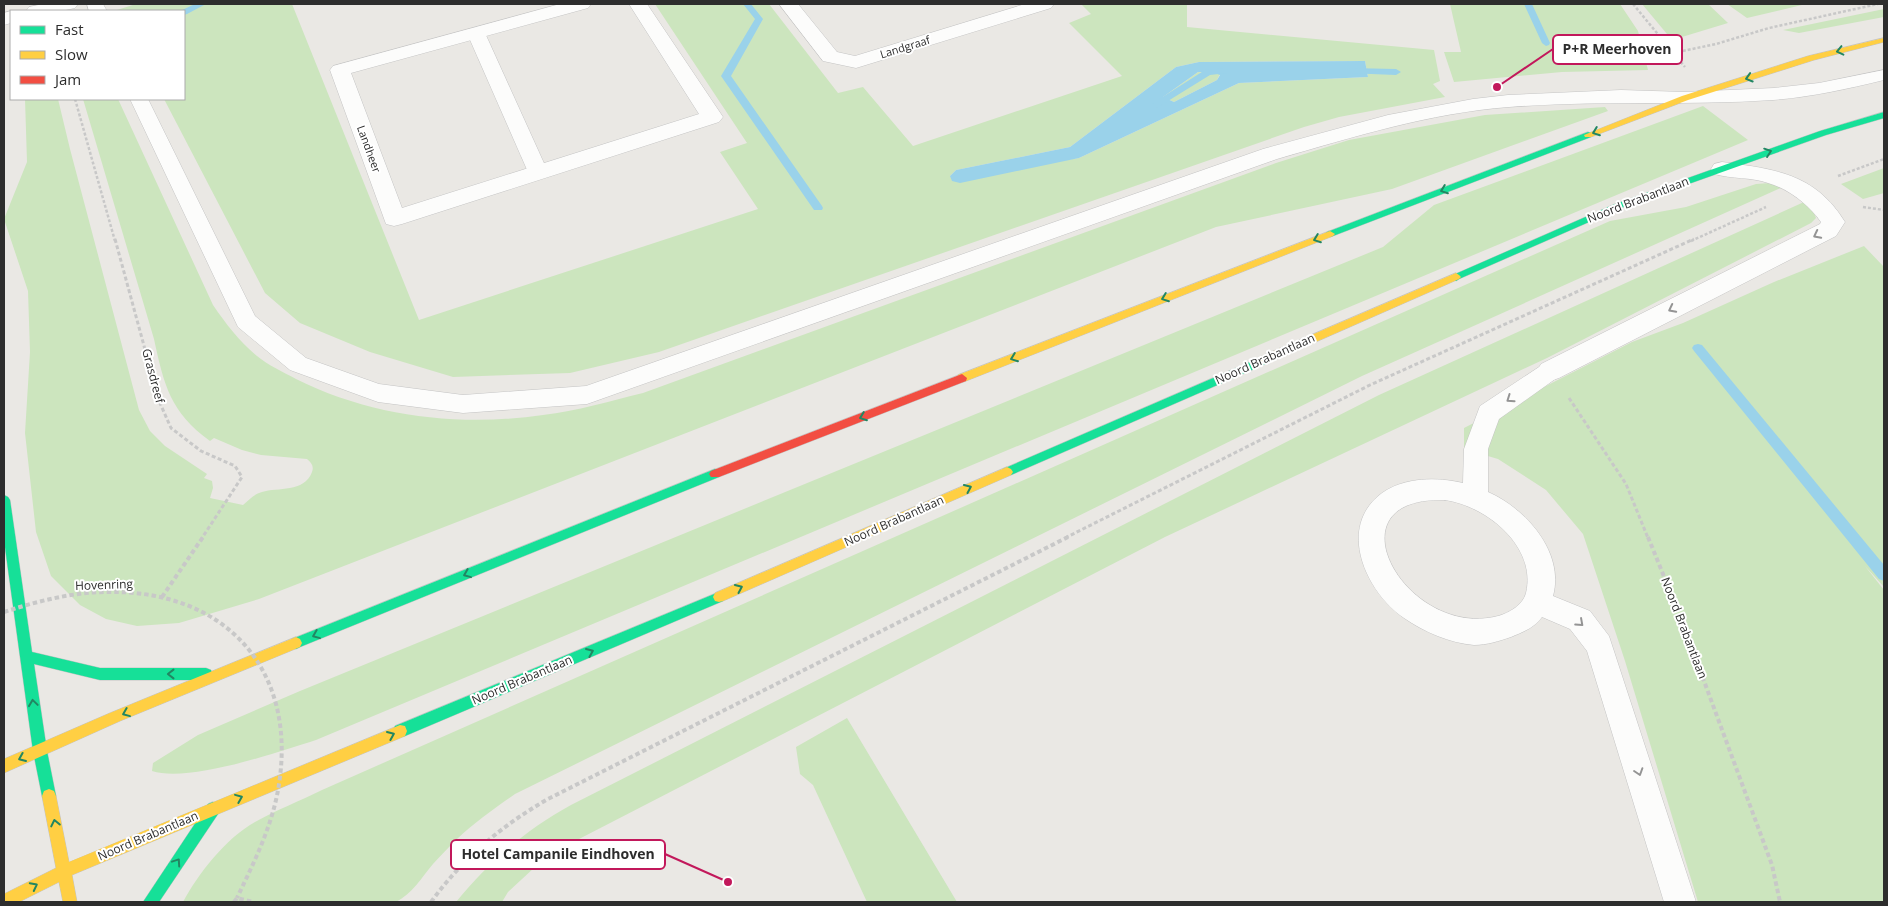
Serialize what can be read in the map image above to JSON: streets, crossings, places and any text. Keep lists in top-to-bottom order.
{
  "streets": {
    "main road": ["Noord Brabantlaan"],
    "street": ["Landgraaf", "Landheer"],
    "path": ["Grasdreef", "Hovenring"]
  },
  "crossings": [
    ["Grasdreef", "Hovenring"]
  ],
  "places": ["P+R Meerhoven", "Hotel Campanile Eindhoven"],
  "legend": ["Fast", "Slow", "Jam"]
}
